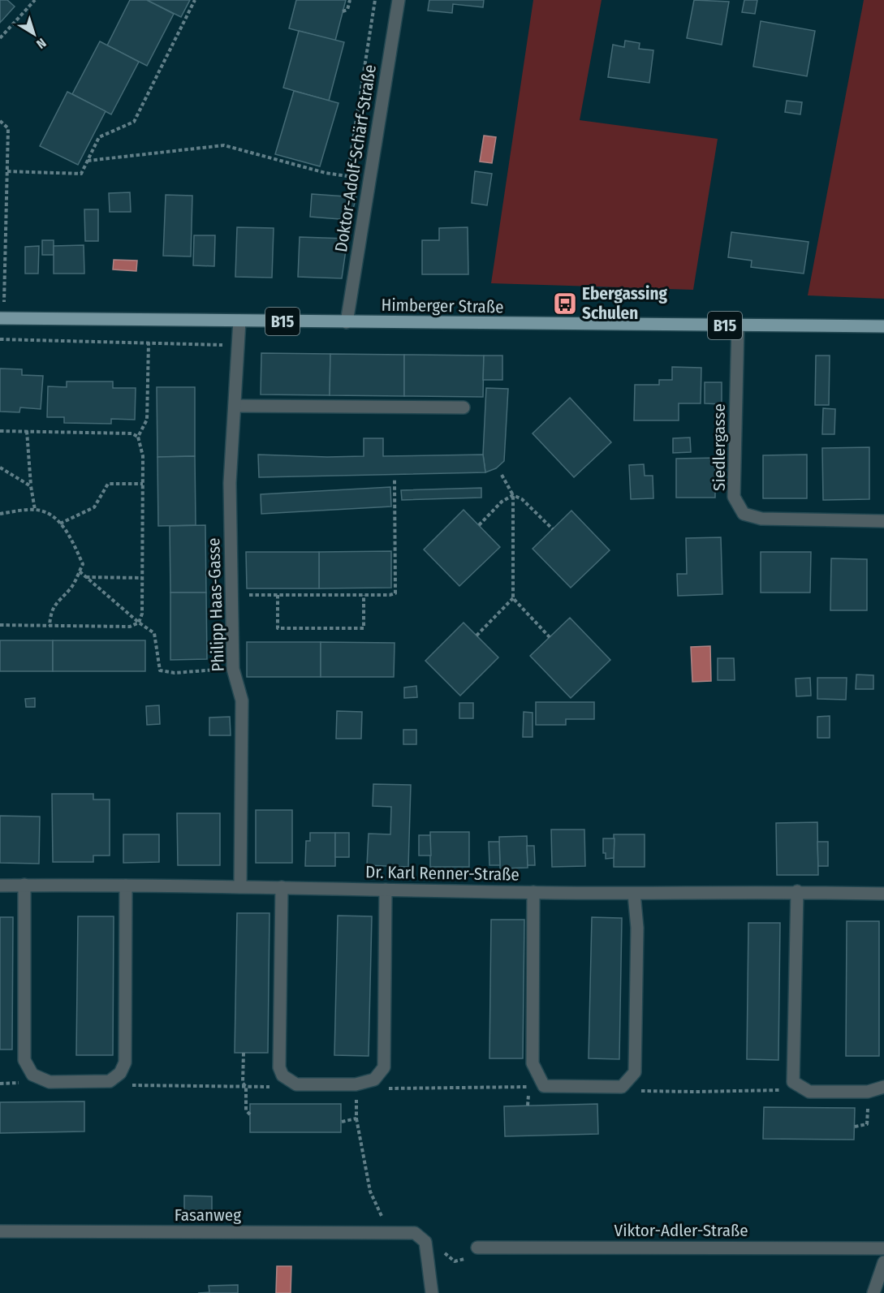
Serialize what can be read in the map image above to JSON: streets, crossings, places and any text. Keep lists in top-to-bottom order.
{
  "streets": {
    "main road": ["Himberger Straße", "B15"],
    "street": [
      "Doktor-Adolf-Schärf-Straße",
      "Siedlergasse",
      "Philipp Haas-Gasse",
      "Dr. Karl Renner-Straße",
      "Fasanweg",
      "Viktor-Adler-Straße"
    ]
  },
  "crossings": [
    ["Doktor-Adolf-Schärf-Straße", "Himberger Straße"],
    ["Himberger Straße", "Siedlergasse"],
    ["Himberger Straße", "Philipp Haas-Gasse"],
    ["Philipp Haas-Gasse", "Dr. Karl Renner-Straße"]
  ],
  "places": {
    "bus stop": ["Ebergassing Schulen"]
  },
  "north": "bottom right"
}
